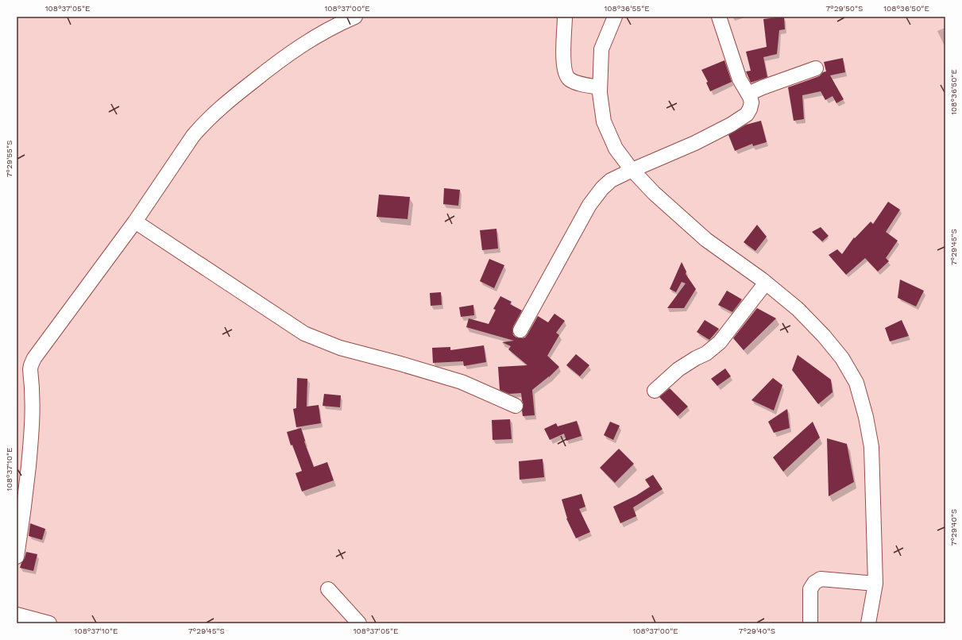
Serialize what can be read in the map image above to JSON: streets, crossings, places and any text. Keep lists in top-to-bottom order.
{
  "coordinates": [
    "108°37'05\"E",
    "108°37'00\"E",
    "108°36'55\"E",
    "7°29'50\"S",
    "108°36'50\"E",
    "7°29'55\"S",
    "7°29'45\"S",
    "108°37'10\"E",
    "7°29'40\"S"
  ]
}
